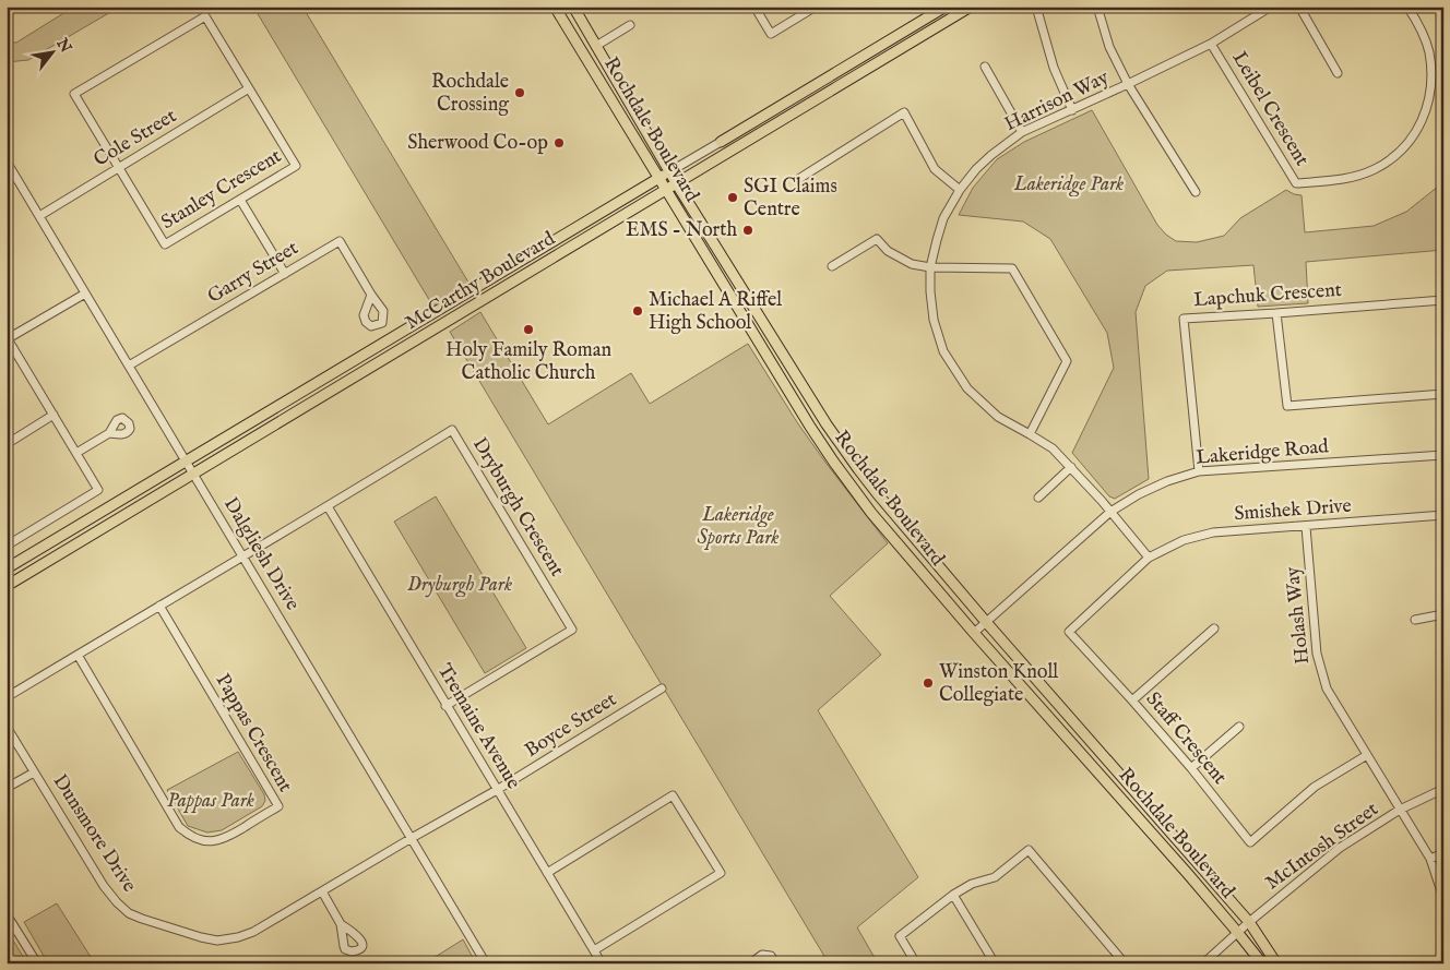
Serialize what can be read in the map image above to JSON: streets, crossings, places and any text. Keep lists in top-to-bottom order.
{
  "streets": {
    "main road": ["Rochdale Boulevard", "McCarthy Boulevard"],
    "street": [
      "Harrison Way",
      "Leibel Crescent",
      "Cole Street",
      "Stanley Crescent",
      "Garry Street",
      "Lapchuk Crescent",
      "Lakeridge Road",
      "Dryburgh Crescent",
      "Smishek Drive",
      "Dalgliesh Drive",
      "Holash Way",
      "Boyce Street",
      "Tremaine Avenue",
      "Pappas Crescent",
      "Staff Crescent",
      "Dunsmore Drive",
      "McIntosh Street"
    ]
  },
  "crossings": [
    ["Harrison Way", "Leibel Crescent"],
    ["Harrison Way", "Lakeridge Road"],
    ["Harrison Way", "Smishek Drive"],
    ["Harrison Way", "Staff Crescent"],
    ["Rochdale Boulevard", "McCarthy Boulevard"],
    ["Rochdale Boulevard", "Lakeridge Road"],
    ["Rochdale Boulevard", "McIntosh Street"],
    ["Cole Street", "Stanley Crescent"],
    ["Cole Street", "Dalgliesh Drive"],
    ["Garry Street", "Dalgliesh Drive"],
    ["McCarthy Boulevard", "Dalgliesh Drive"],
    ["Lapchuk Crescent", "Lakeridge Road"],
    ["Dryburgh Crescent", "Dalgliesh Drive"],
    ["Dryburgh Crescent", "Tremaine Avenue"],
    ["Smishek Drive", "Holash Way"],
    ["Smishek Drive", "Staff Crescent"],
    ["Dalgliesh Drive", "Boyce Street"],
    ["Dalgliesh Drive", "Dunsmore Drive"],
    ["Holash Way", "Staff Crescent"],
    ["Holash Way", "McIntosh Street"],
    ["Boyce Street", "Tremaine Avenue"],
    ["Boyce Street", "Dunsmore Drive"]
  ],
  "parks": [
    "Lakeridge Park",
    "Lakeridge Sports Park",
    "Dryburgh Park",
    "Pappas Park"
  ],
  "places": [
    "Rochdale Crossing",
    "Sherwood Co-op",
    "SGI Claims Centre",
    "EMS - North",
    "Michael A Riffel High School",
    "Holy Family Roman Catholic Church",
    "Winston Knoll Collegiate"
  ],
  "north": "top right"
}
